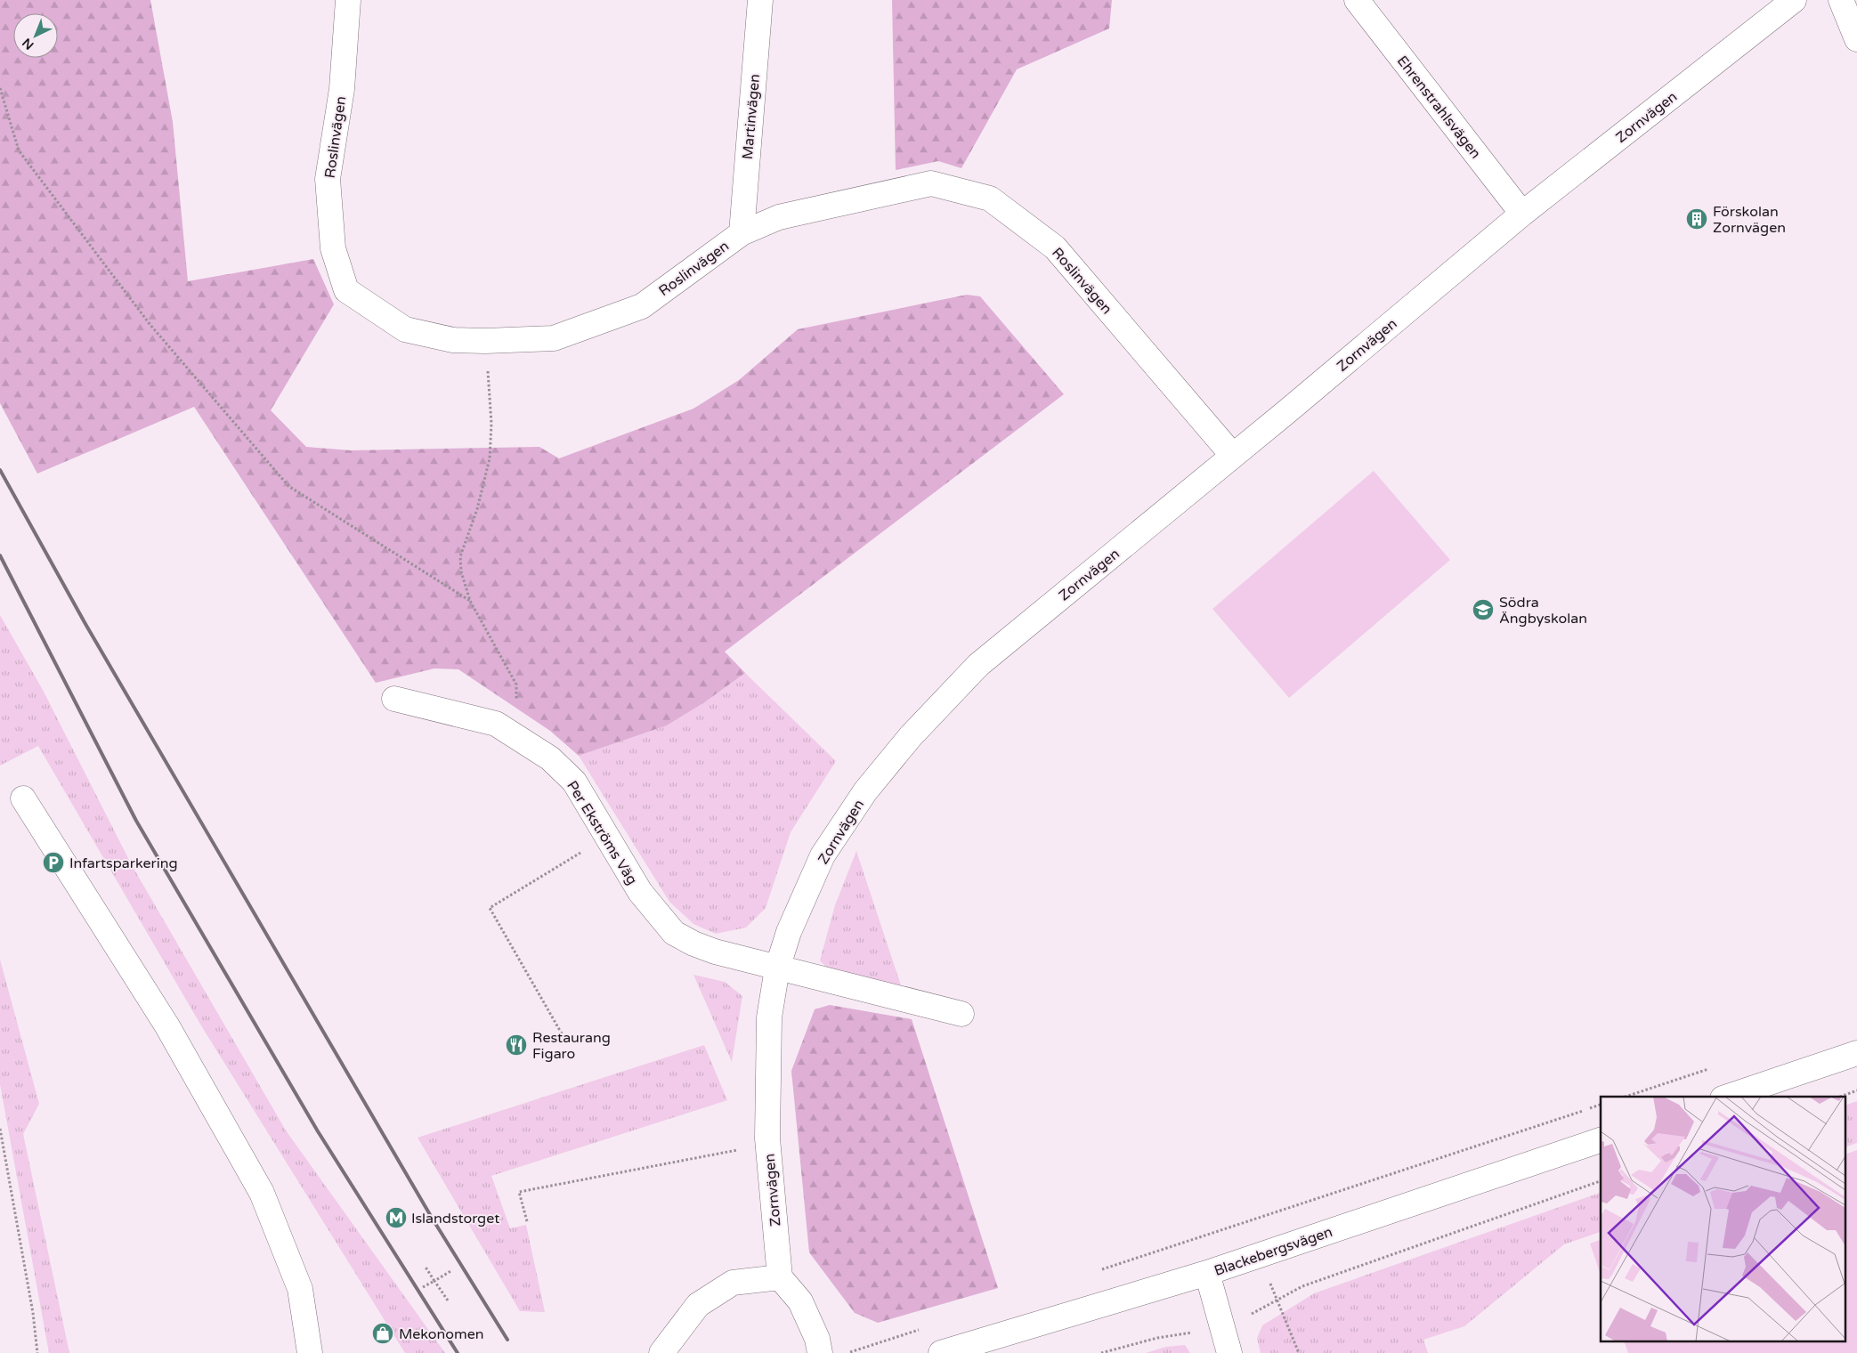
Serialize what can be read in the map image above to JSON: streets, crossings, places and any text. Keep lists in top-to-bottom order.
{
  "streets": {
    "street": [
      "Ehrenstrahlsvägen",
      "Martinvägen",
      "Zornvägen",
      "Roslinvägen",
      "Per Ekströms Väg",
      "Blackebergsvägen"
    ]
  },
  "crossings": [
    ["Ehrenstrahlsvägen", "Zornvägen"],
    ["Martinvägen", "Roslinvägen"],
    ["Zornvägen", "Roslinvägen"],
    ["Zornvägen", "Per Ekströms Väg"]
  ],
  "places": {
    "building": ["Förskolan Zornvägen"],
    "school or university": ["Södra Ängbyskolan"],
    "parking": ["Infartsparkering"],
    "restaurant": ["Restaurang Figaro"],
    "metro station": ["Islandstorget"],
    "shop": ["Mekonomen"]
  },
  "north": "bottom left"
}
